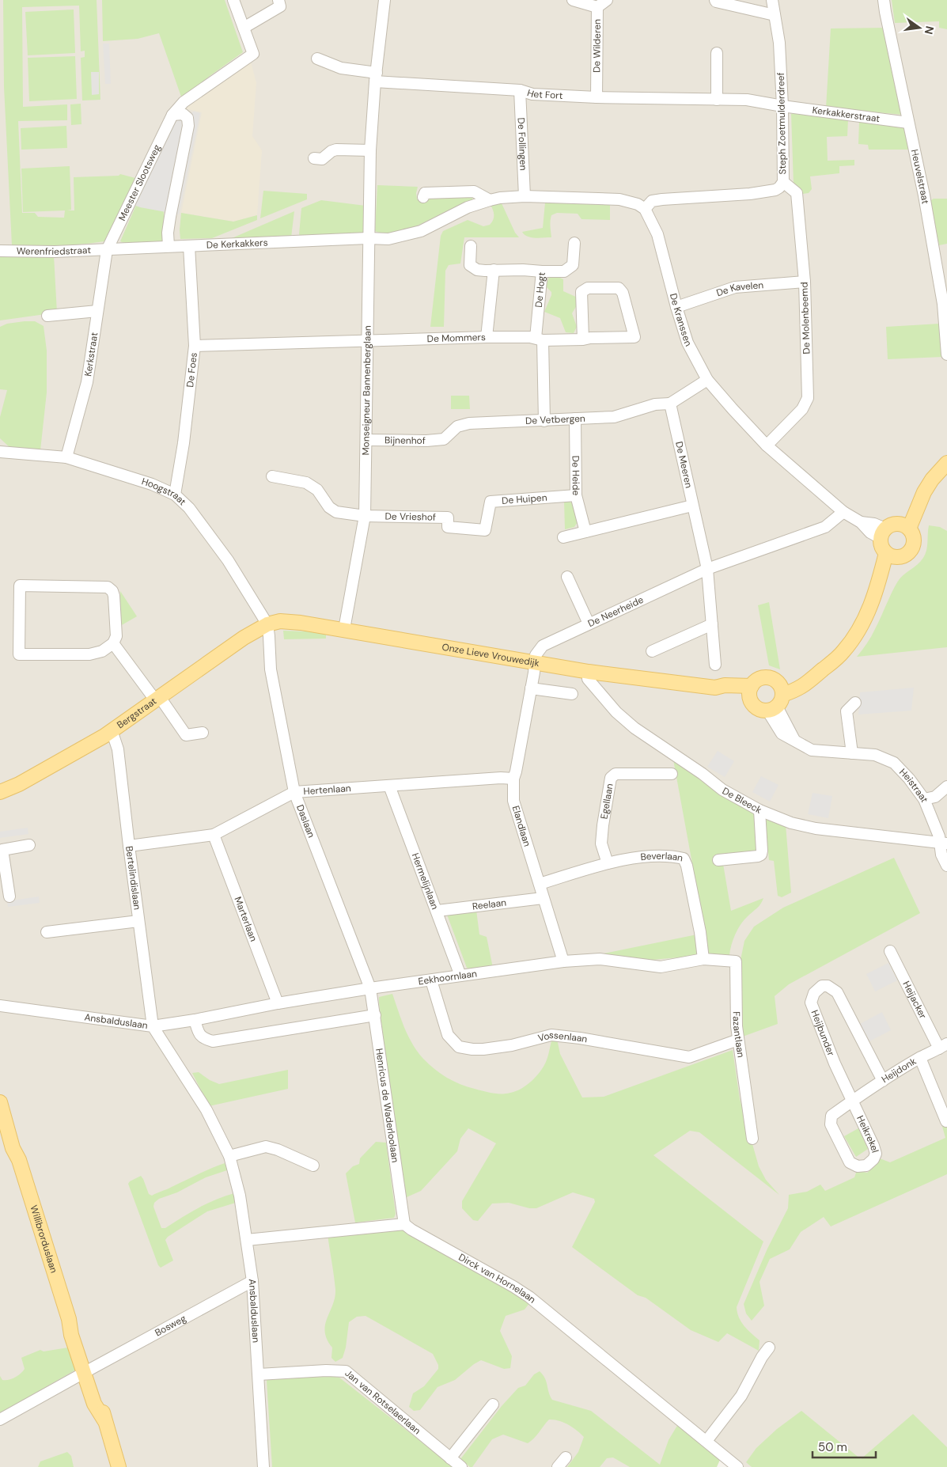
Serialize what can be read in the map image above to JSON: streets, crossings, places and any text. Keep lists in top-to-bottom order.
{
  "streets": {
    "main road": ["Onze Lieve Vrouwedijk", "Bergstraat", "Willibrorduslaan"],
    "street": [
      "De Wilderen",
      "Het Fort",
      "Kerkakkerstraat",
      "Steph Zoetmulderdreef",
      "De Follingen",
      "Heuvelstraat",
      "Meester Slootsweg",
      "De Kerkakkers",
      "Werenfriedstraat",
      "De Kavelen",
      "De Hogt",
      "De Molenbeemd",
      "De Kranssen",
      "De Mommers",
      "Kerkstraat",
      "De Foes",
      "Monseigneur Bannenberglaan",
      "De Vetbergen",
      "Bijnenhof",
      "De Meeren",
      "De Heide",
      "Hoogstraat",
      "De Huipen",
      "De Vrieshof",
      "De Neerheide",
      "Heistraat",
      "Hertenlaan",
      "De Bleeck",
      "Egellaan",
      "Daslaan",
      "Elandlaan",
      "Beverlaan",
      "Bertelindislaan",
      "Hermelijnlaan",
      "Reelaan",
      "Marterlaan",
      "Eekhoornlaan",
      "Heijacker",
      "Ansbalduslaan",
      "Heijbunder",
      "Fazantlaan",
      "Vossenlaan",
      "Heijdonk",
      "Henricus de Waderloolaan",
      "Heikrekel",
      "Dirck van Hornelaan",
      "Bosweg",
      "Jan van Rotselaerlaan"
    ]
  },
  "crossings": [
    ["De Wilderen", "Het Fort"],
    ["Het Fort", "Kerkakkerstraat"],
    ["Het Fort", "Steph Zoetmulderdreef"],
    ["Het Fort", "De Follingen"],
    ["Het Fort", "Monseigneur Bannenberglaan"],
    ["Kerkakkerstraat", "Steph Zoetmulderdreef"],
    ["Kerkakkerstraat", "Heuvelstraat"],
    ["Steph Zoetmulderdreef", "De Molenbeemd"],
    ["Steph Zoetmulderdreef", "De Kranssen"],
    ["Meester Slootsweg", "De Kerkakkers"],
    ["Meester Slootsweg", "Werenfriedstraat"],
    ["Meester Slootsweg", "Kerkstraat"],
    ["De Kerkakkers", "Werenfriedstraat"],
    ["De Kerkakkers", "Kerkstraat"],
    ["De Kerkakkers", "De Foes"],
    ["De Kerkakkers", "Monseigneur Bannenberglaan"],
    ["Werenfriedstraat", "Kerkstraat"],
    ["De Kavelen", "De Molenbeemd"],
    ["De Kavelen", "De Kranssen"],
    ["De Hogt", "De Mommers"],
    ["De Hogt", "De Vetbergen"],
    ["De Molenbeemd", "De Kranssen"],
    ["De Kranssen", "De Neerheide"],
    ["De Mommers", "De Foes"],
    ["De Mommers", "Monseigneur Bannenberglaan"],
    ["Kerkstraat", "Hoogstraat"],
    ["De Foes", "Hoogstraat"],
    ["Monseigneur Bannenberglaan", "Bijnenhof"],
    ["Monseigneur Bannenberglaan", "De Vrieshof"],
    ["Monseigneur Bannenberglaan", "Onze Lieve Vrouwedijk"],
    ["De Vetbergen", "Bijnenhof"],
    ["De Vetbergen", "De Meeren"],
    ["De Vetbergen", "De Heide"],
    ["De Meeren", "De Neerheide"],
    ["De Heide", "De Huipen"],
    ["Hoogstraat", "Onze Lieve Vrouwedijk"],
    ["Hoogstraat", "Bergstraat"],
    ["Hoogstraat", "Daslaan"],
    ["De Huipen", "De Vrieshof"],
    ["De Neerheide", "Onze Lieve Vrouwedijk"],
    ["De Neerheide", "Elandlaan"],
    ["Onze Lieve Vrouwedijk", "Bergstraat"],
    ["Onze Lieve Vrouwedijk", "Heistraat"],
    ["Onze Lieve Vrouwedijk", "De Bleeck"],
    ["Onze Lieve Vrouwedijk", "Daslaan"],
    ["Onze Lieve Vrouwedijk", "Elandlaan"],
    ["Bergstraat", "Daslaan"],
    ["Bergstraat", "Bertelindislaan"],
    ["Heistraat", "De Bleeck"],
    ["Hertenlaan", "Daslaan"],
    ["Hertenlaan", "Elandlaan"],
    ["Hertenlaan", "Bertelindislaan"],
    ["Hertenlaan", "Hermelijnlaan"],
    ["Hertenlaan", "Marterlaan"],
    ["Egellaan", "Beverlaan"],
    ["Daslaan", "Eekhoornlaan"],
    ["Daslaan", "Henricus de Waderloolaan"],
    ["Elandlaan", "Beverlaan"],
    ["Elandlaan", "Reelaan"],
    ["Elandlaan", "Eekhoornlaan"],
    ["Beverlaan", "Eekhoornlaan"],
    ["Beverlaan", "Fazantlaan"],
    ["Bertelindislaan", "Eekhoornlaan"],
    ["Bertelindislaan", "Ansbalduslaan"],
    ["Hermelijnlaan", "Reelaan"],
    ["Hermelijnlaan", "Eekhoornlaan"],
    ["Marterlaan", "Eekhoornlaan"],
    ["Eekhoornlaan", "Ansbalduslaan"],
    ["Eekhoornlaan", "Fazantlaan"],
    ["Eekhoornlaan", "Vossenlaan"],
    ["Eekhoornlaan", "Henricus de Waderloolaan"],
    ["Heijacker", "Heijdonk"],
    ["Ansbalduslaan", "Bosweg"],
    ["Ansbalduslaan", "Jan van Rotselaerlaan"],
    ["Heijbunder", "Heijdonk"],
    ["Heijbunder", "Heikrekel"],
    ["Fazantlaan", "Vossenlaan"],
    ["Heijdonk", "Heikrekel"],
    ["Henricus de Waderloolaan", "Dirck van Hornelaan"],
    ["Willibrorduslaan", "Bosweg"]
  ],
  "scale_bar": "50 m",
  "north": "right"
}
